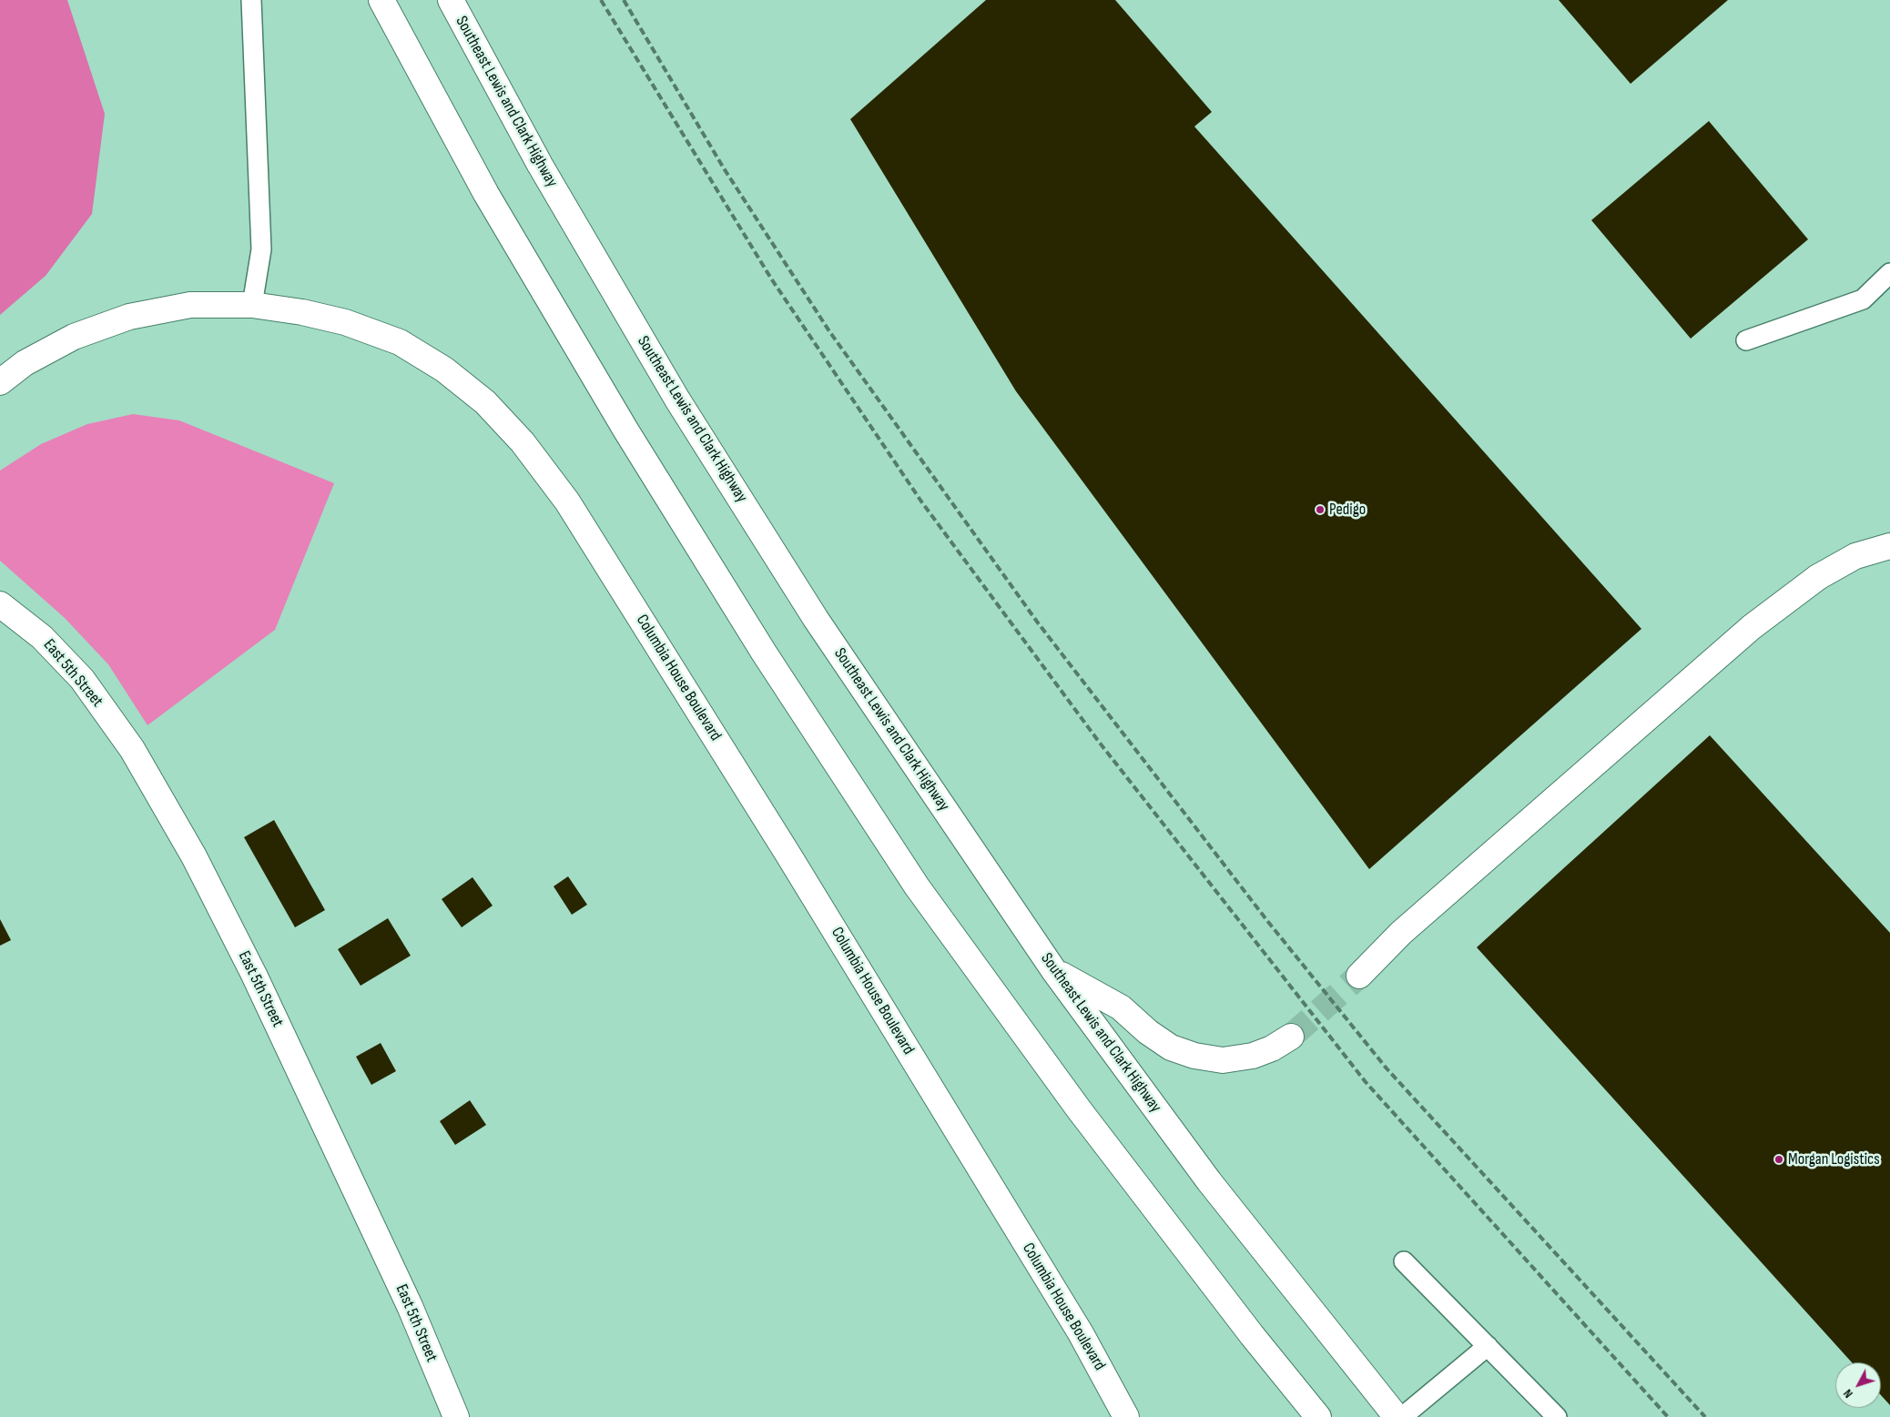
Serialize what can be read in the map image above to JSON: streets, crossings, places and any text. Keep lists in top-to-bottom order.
{
  "streets": {
    "main road": ["Southeast Lewis and Clark Highway", "East 5th Street", "Columbia House Boulevard"]
  },
  "places": ["Pedigo", "Morgan Logistics"],
  "north": "bottom left"
}
